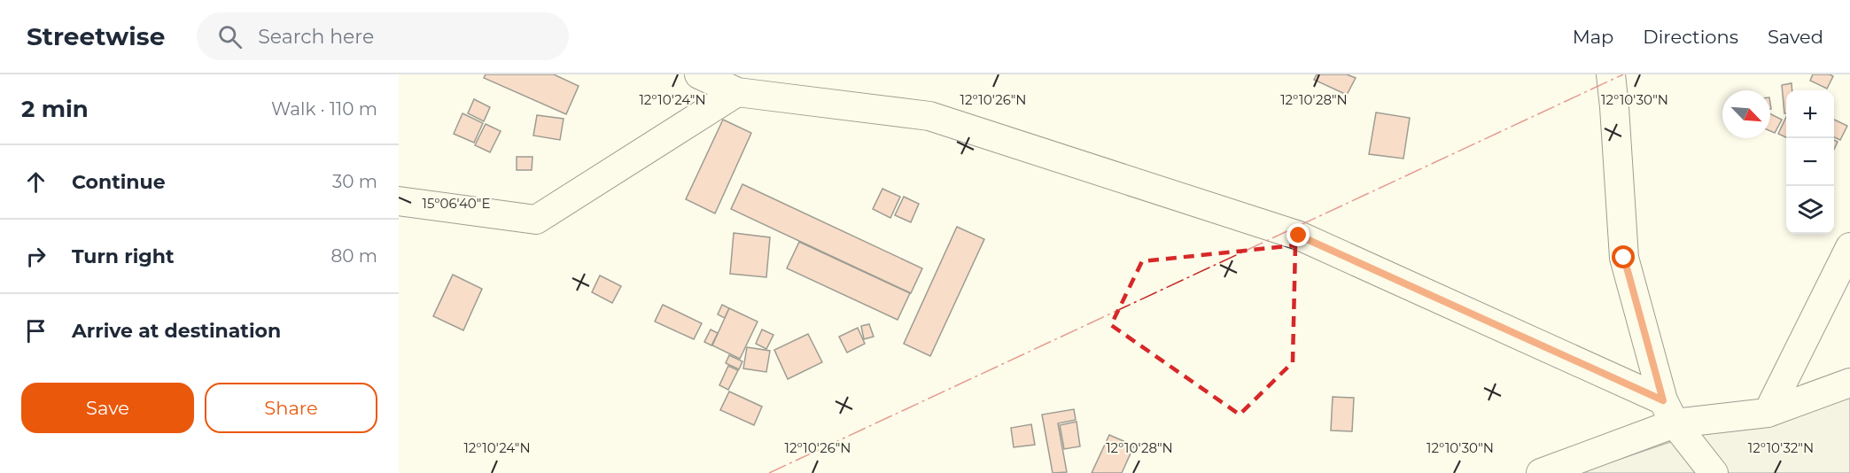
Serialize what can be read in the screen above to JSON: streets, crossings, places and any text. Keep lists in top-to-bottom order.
{
  "north": "bottom right",
  "page": {
    "header": "Streetwise",
    "search": "Search here",
    "nav": ["Map", "Directions", "Saved"],
    "heading": ["2 min", "Walk · 110 m"],
    "map_buttons": ["+", "−"],
    "list": [
      ["Continue", "30 m"],
      ["Turn right", "80 m"],
      "Arrive at destination"
    ],
    "buttons": ["Save", "Share"]
  },
  "coordinates": [
    "12°10'24\"N",
    "12°10'26\"N",
    "12°10'28\"N",
    "12°10'30\"N",
    "15°06'40\"E",
    "12°10'32\"N"
  ]
}
